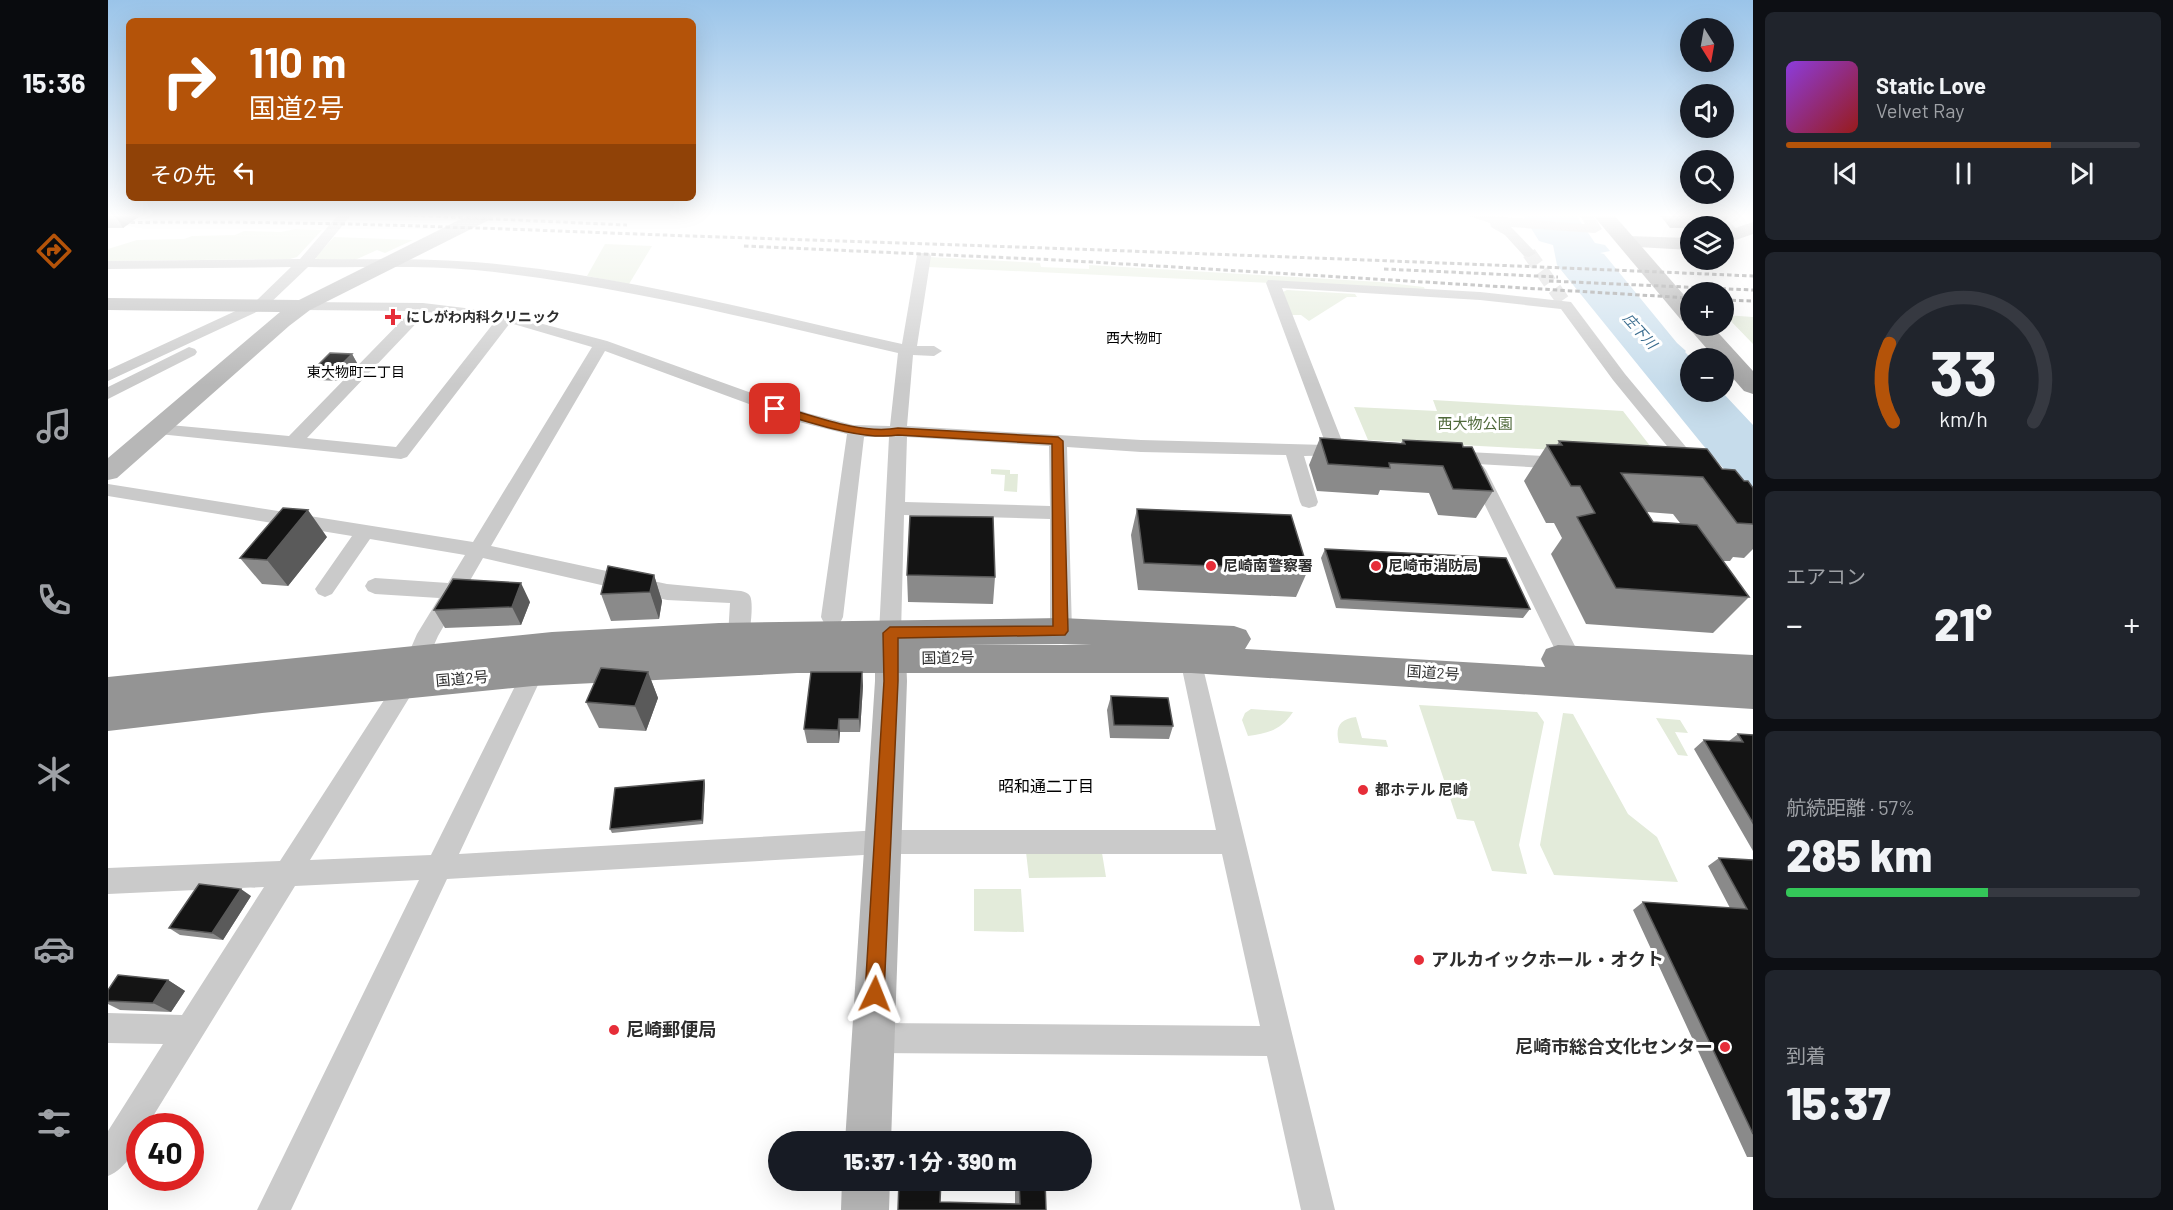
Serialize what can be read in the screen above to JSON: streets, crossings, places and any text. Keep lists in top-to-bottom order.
{
  "streets": {
    "highway": ["国道2号"]
  },
  "districts": ["西大物町", "東大物町二丁目", "昭和通二丁目"],
  "water": ["庄下川"],
  "parks": ["西大物公園"],
  "places": {
    "health": ["にしがわ内科クリニック"],
    "other": [
      "尼崎南警察署",
      "尼崎市消防局",
      "都ホテル 尼崎",
      "アルカイックホール・オクト",
      "尼崎郵便局",
      "尼崎市総合文化センター"
    ]
  },
  "north": "bottom",
  "page": {
    "tabs": "15:36",
    "map_buttons": ["+", "−"],
    "turn": ["110 m", "国道2号"],
    "song": ["Static Love", "Velvet Ray"],
    "then": "その先",
    "tile": [
      "エアコン",
      ["航続距離 · 57%", "285 km"],
      ["到着", "15:37"]
    ],
    "heat": ["−", "21°", "+"],
    "limit": "40",
    "trip": "15:37 · 1 分 · 390 m",
    "gauge": ["33", "km/h"]
  }
}
